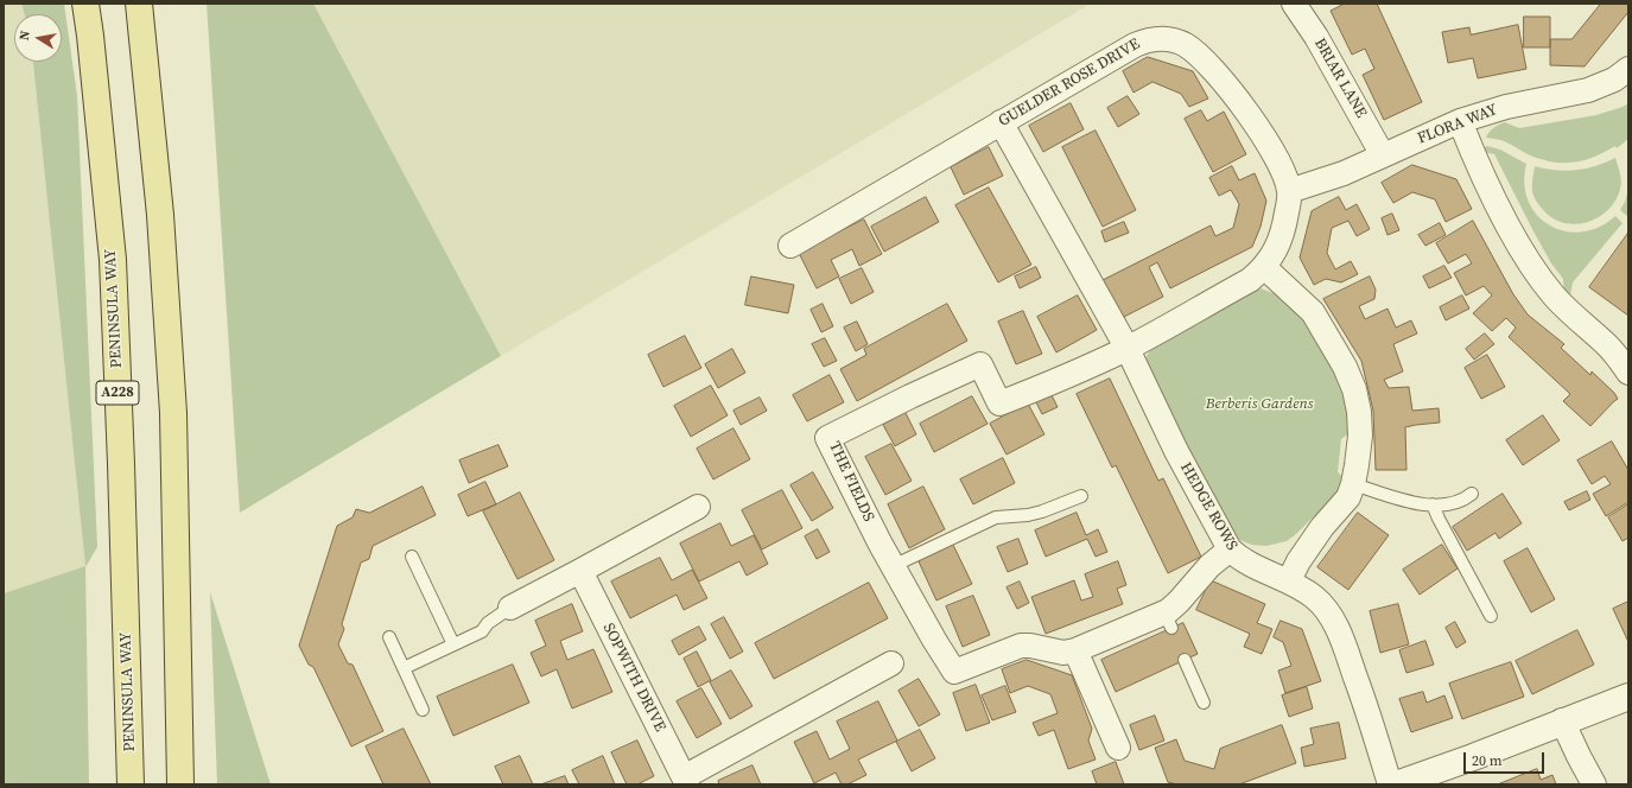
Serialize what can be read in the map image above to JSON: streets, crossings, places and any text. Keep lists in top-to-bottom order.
{
  "streets": {
    "main road": ["PENINSULA WAY", "A228"],
    "street": [
      "BRIAR LANE",
      "GUELDER ROSE DRIVE",
      "FLORA WAY",
      "THE FIELDS",
      "HEDGE ROWS",
      "SOPWITH DRIVE"
    ]
  },
  "crossings": [
    ["BRIAR LANE", "FLORA WAY"],
    ["GUELDER ROSE DRIVE", "FLORA WAY"],
    ["GUELDER ROSE DRIVE", "THE FIELDS"],
    ["GUELDER ROSE DRIVE", "HEDGE ROWS"],
    ["THE FIELDS", "HEDGE ROWS"]
  ],
  "parks": ["Berberis Gardens"],
  "scale_bar": "20 m",
  "north": "left"
}
